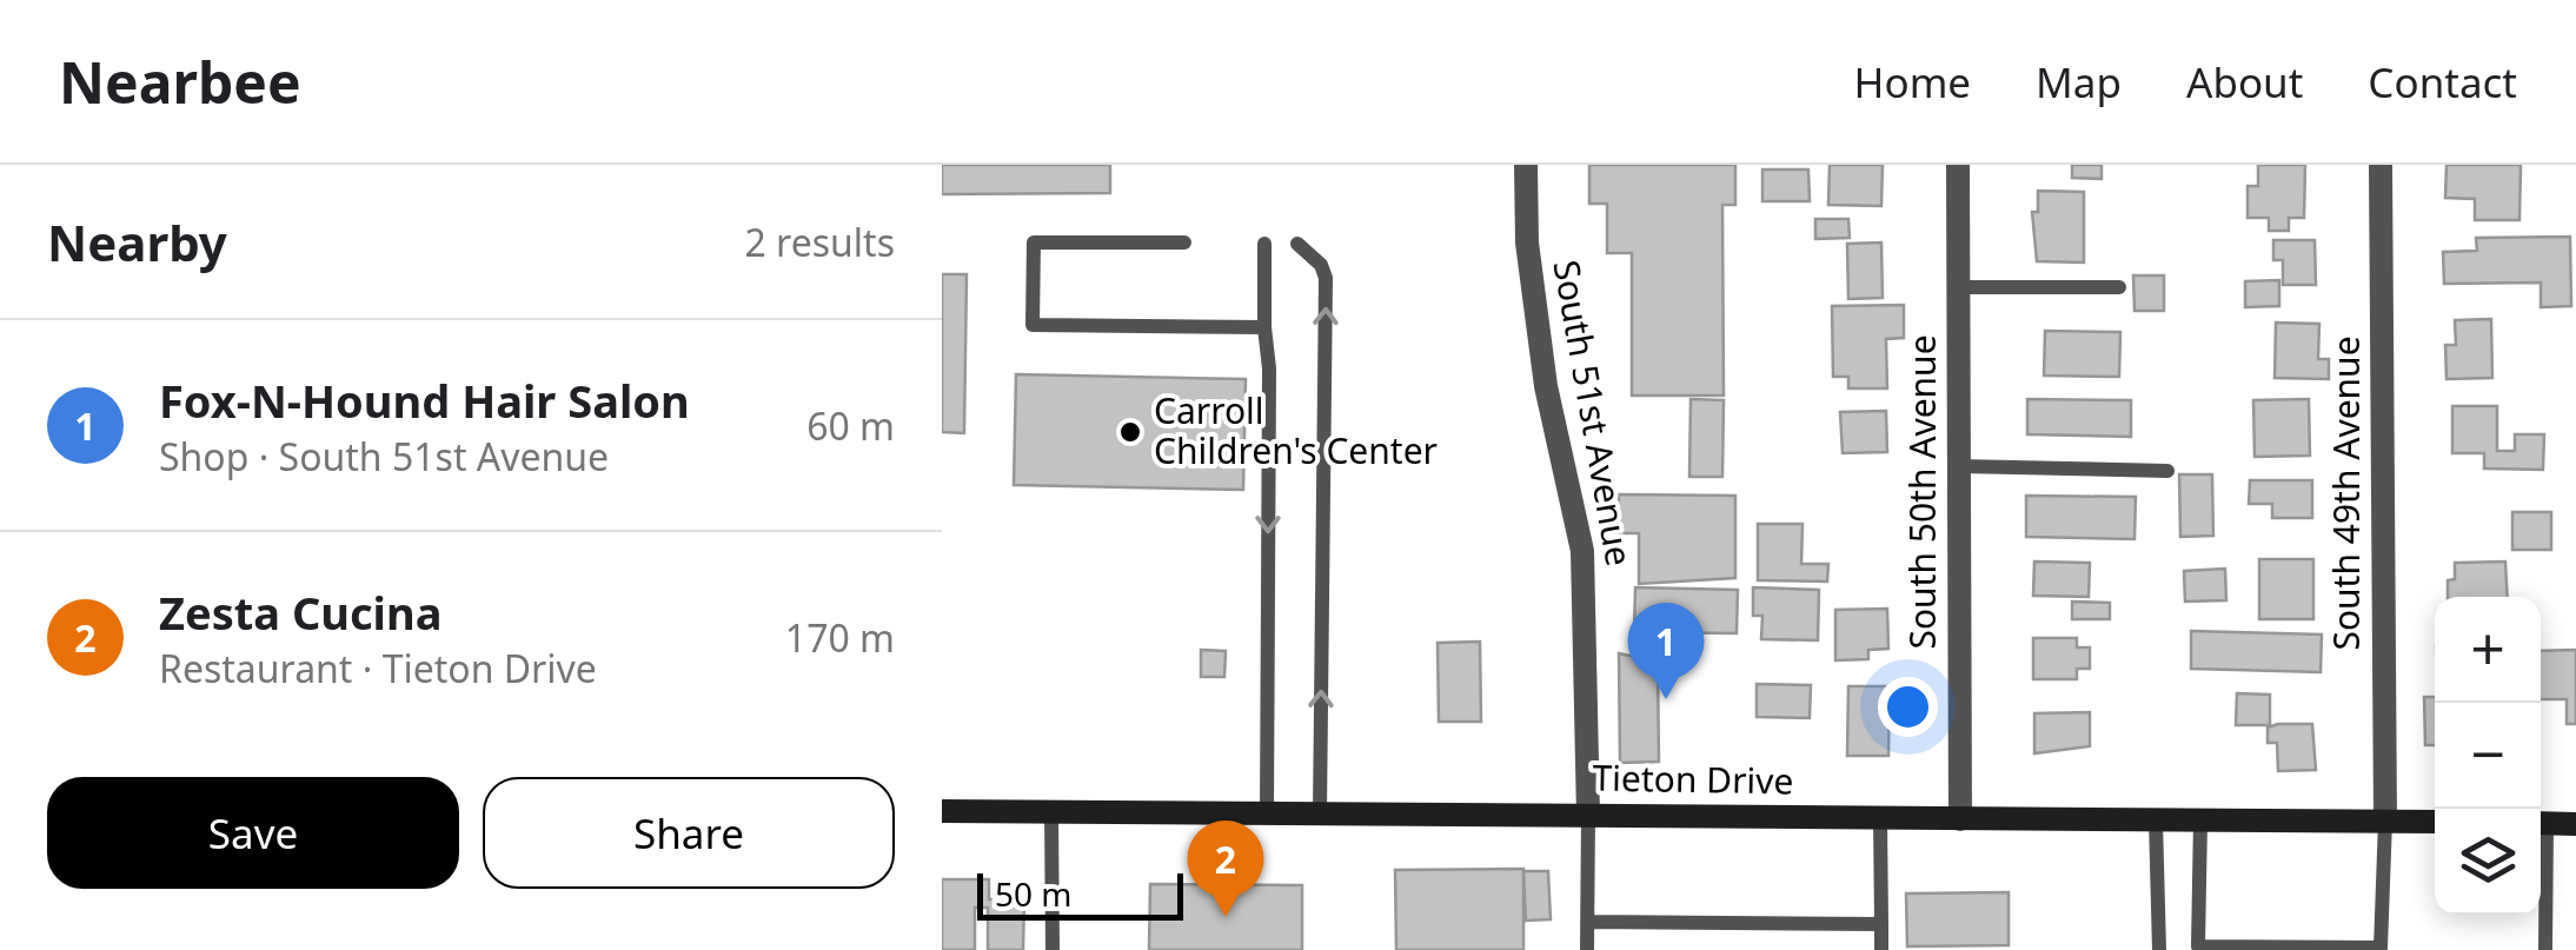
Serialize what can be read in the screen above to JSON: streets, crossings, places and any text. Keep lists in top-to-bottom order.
{
  "streets": {
    "main road": ["Tieton Drive"],
    "street": ["South 51st Avenue", "South 50th Avenue", "South 49th Avenue"]
  },
  "crossings": [
    ["South 51st Avenue", "Tieton Drive"],
    ["South 50th Avenue", "Tieton Drive"],
    ["South 49th Avenue", "Tieton Drive"]
  ],
  "places": ["Carroll Children's Center"],
  "scale_bar": "50 m",
  "page": {
    "header": "Nearbee",
    "nav": [
      "Home",
      "Map",
      "About",
      "Contact"
    ],
    "heading": ["Nearby", "2 results"],
    "list": [
      {
        "mark": "1",
        "name": "Fox-N-Hound Hair Salon",
        "note": "Shop · South 51st Avenue",
        "value": "60 m"
      },
      {
        "mark": "2",
        "name": "Zesta Cucina",
        "note": "Restaurant · Tieton Drive",
        "value": "170 m"
      }
    ],
    "map_buttons": ["+", "−"],
    "pins": ["1", "2"],
    "buttons": ["Save", "Share"],
    "scale": "50 m"
  }
}
